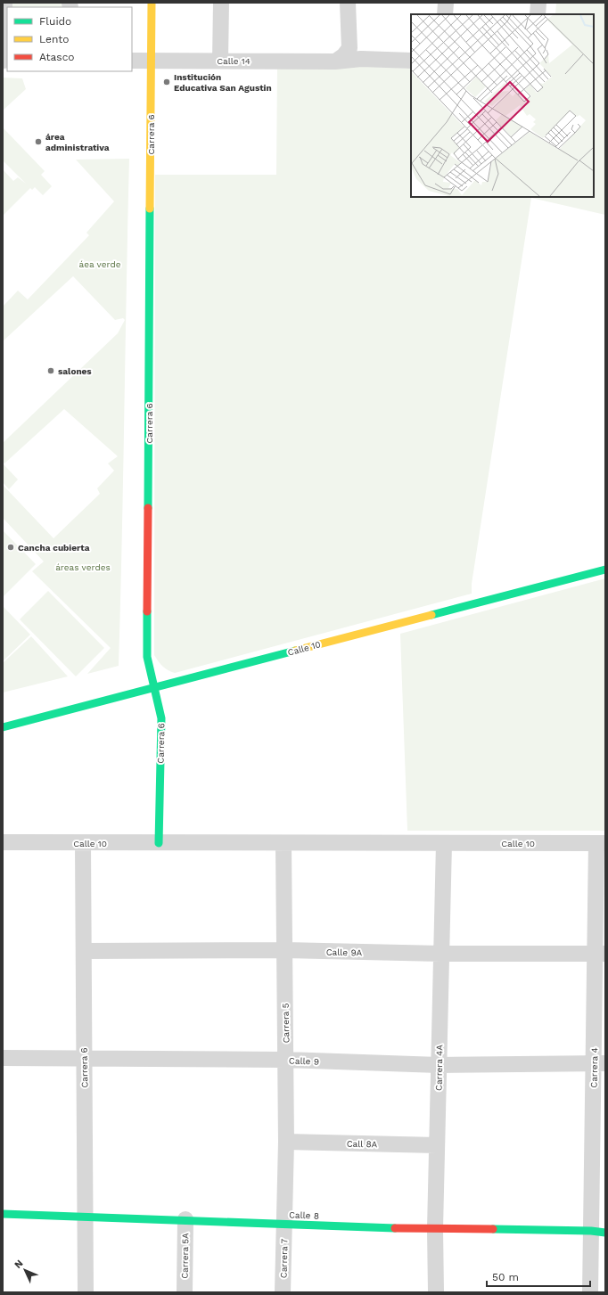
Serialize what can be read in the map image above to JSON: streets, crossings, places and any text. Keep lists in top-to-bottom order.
{
  "streets": {
    "street": [
      "Calle 14",
      "Carrera 6",
      "Calle 10",
      "Calle 9A",
      "Carrera 5",
      "Calle 9",
      "Carrera 4A",
      "Carrera 4",
      "Call 8A",
      "Calle 8",
      "Carrera 5A",
      "Carrera 7"
    ]
  },
  "crossings": [
    ["Calle 14", "Carrera 6"],
    ["Carrera 6", "Calle 10"],
    ["Carrera 6", "Calle 9A"],
    ["Carrera 6", "Calle 9"],
    ["Carrera 6", "Calle 8"],
    ["Calle 10", "Carrera 5"],
    ["Calle 10", "Carrera 4A"],
    ["Calle 10", "Carrera 4"],
    ["Calle 9A", "Carrera 5"],
    ["Calle 9A", "Carrera 4A"],
    ["Calle 9A", "Carrera 4"],
    ["Carrera 5", "Calle 9"],
    ["Carrera 5", "Call 8A"],
    ["Carrera 5", "Calle 8"],
    ["Carrera 5", "Carrera 7"],
    ["Calle 9", "Carrera 4A"],
    ["Calle 9", "Carrera 4"],
    ["Carrera 4A", "Call 8A"],
    ["Carrera 4A", "Calle 8"],
    ["Carrera 4", "Calle 8"],
    ["Calle 8", "Carrera 5A"],
    ["Calle 8", "Carrera 7"]
  ],
  "parks": ["áea verde", "áreas verdes"],
  "places": [
    "Institución Educativa San Agustin",
    "área administrativa",
    "salones",
    "Cancha cubierta"
  ],
  "legend": ["Fluido", "Lento", "Atasco"],
  "scale_bar": "50 m",
  "north": "top left"
}
